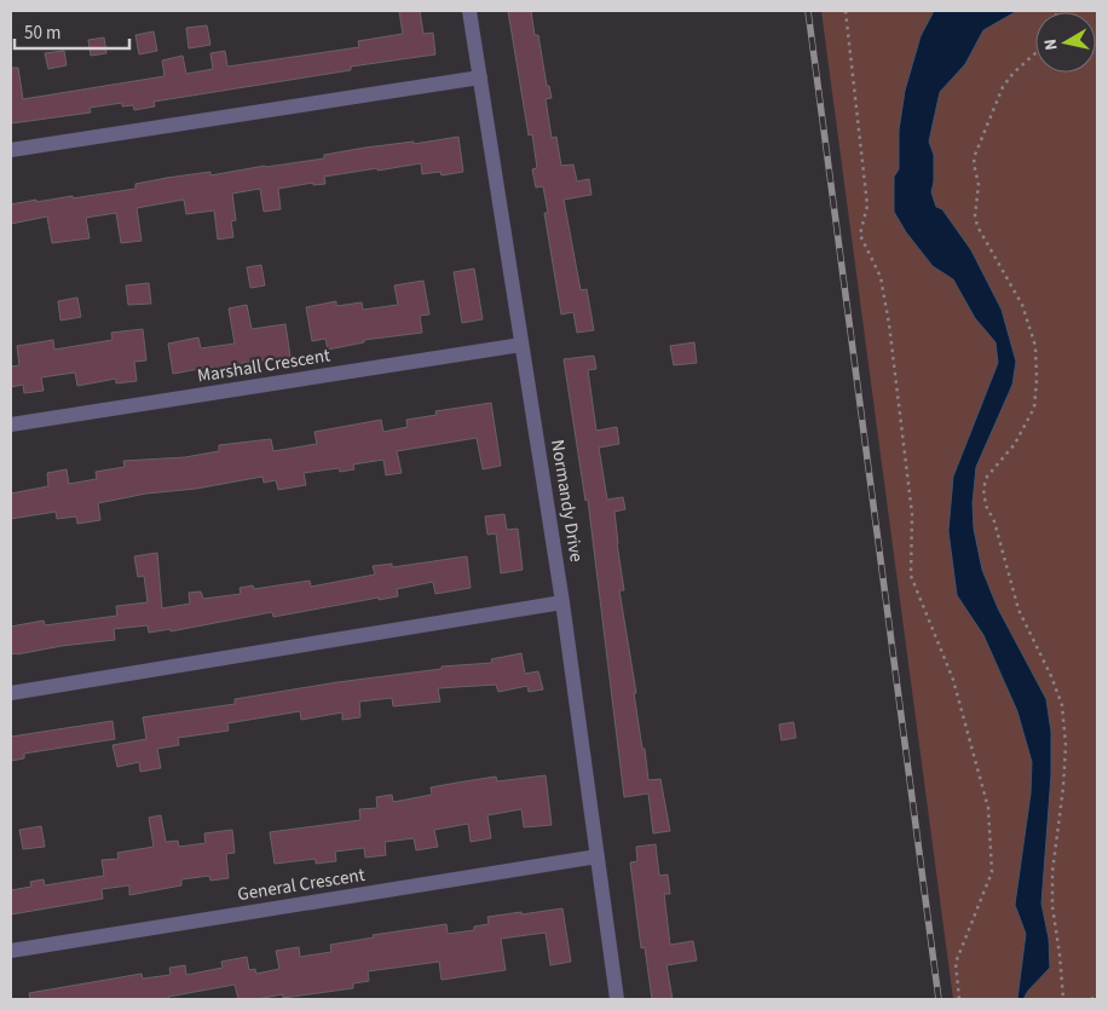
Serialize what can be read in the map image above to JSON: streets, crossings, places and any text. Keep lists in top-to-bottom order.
{
  "streets": {
    "street": ["Marshall Crescent", "Normandy Drive", "General Crescent"]
  },
  "crossings": [
    ["Marshall Crescent", "Normandy Drive"],
    ["Normandy Drive", "General Crescent"]
  ],
  "scale_bar": "50 m",
  "north": "left"
}
